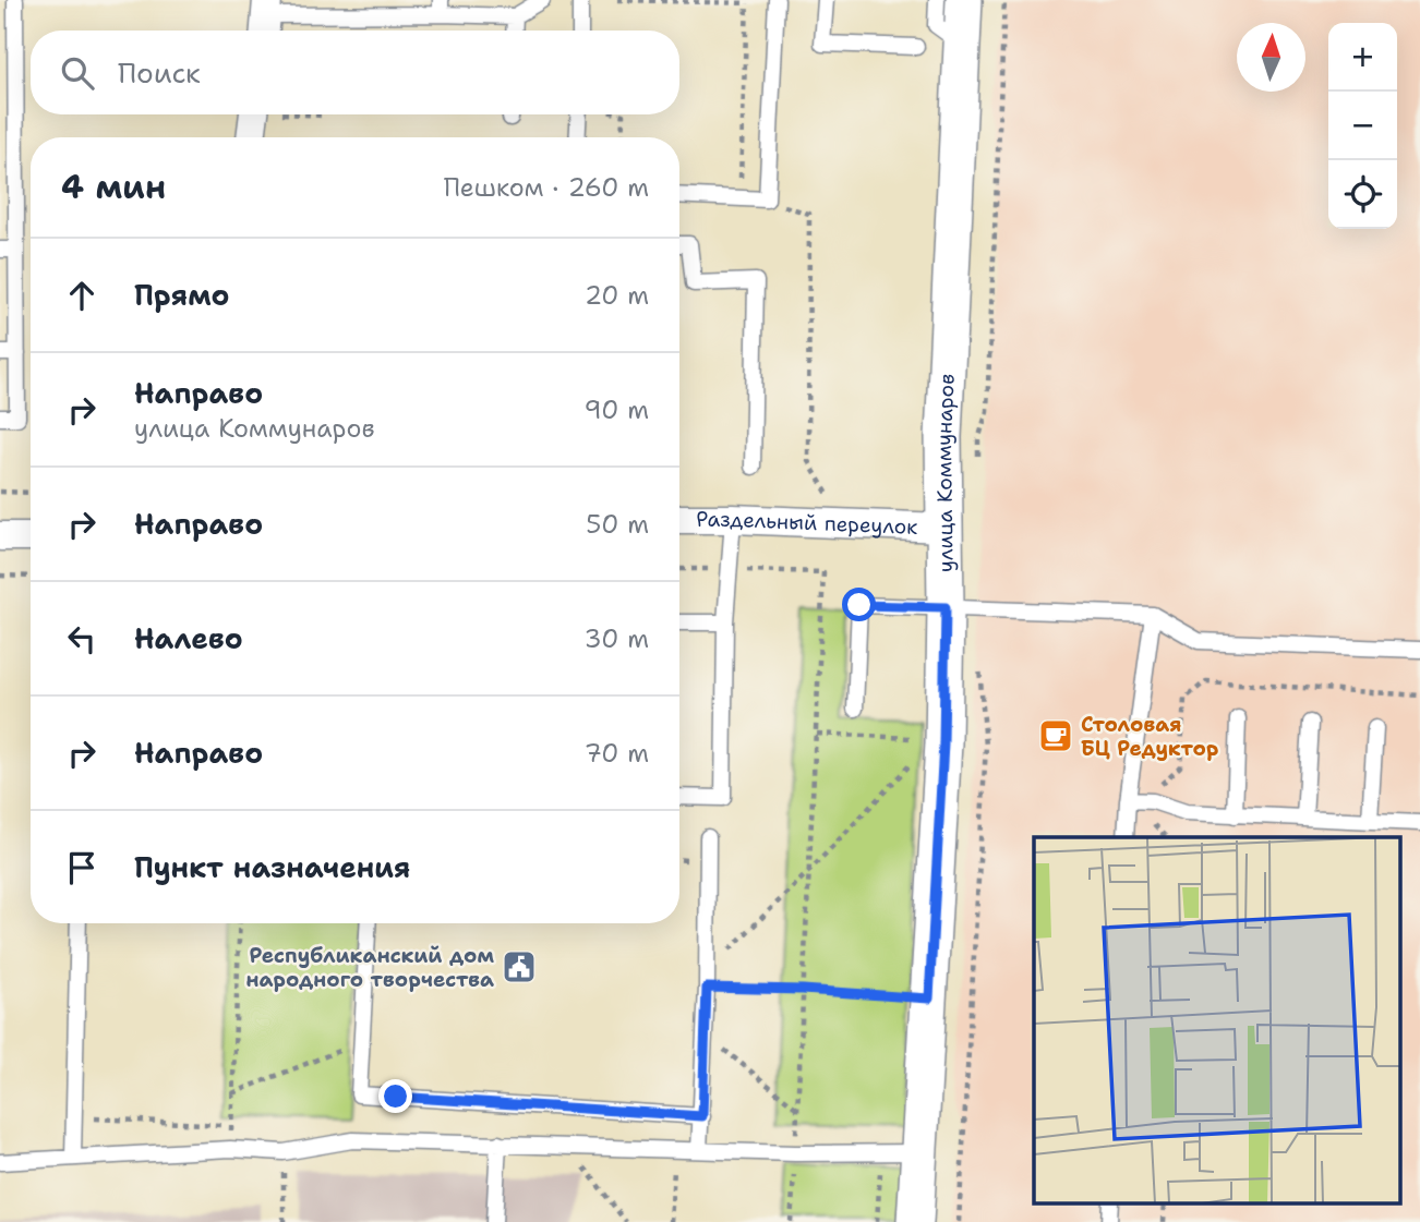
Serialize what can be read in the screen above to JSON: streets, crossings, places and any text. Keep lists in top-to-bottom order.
{
  "streets": {
    "street": ["улица Коммунаров", "Раздельный переулок"]
  },
  "crossings": [
    ["улица Коммунаров", "Раздельный переулок"]
  ],
  "places": {
    "cafe": ["Столовая БЦ Редуктор"],
    "public building": ["Республиканский дом народного творчества"]
  },
  "north": "top",
  "page": {
    "map_buttons": ["+", "−"],
    "search": "Поиск",
    "heading": ["4 мин", "Пешком · 260 m"],
    "list": [
      ["Прямо", "20 m"],
      ["Направо", "улица Коммунаров", "90 m"],
      ["Направо", "50 m"],
      ["Налево", "30 m"],
      ["Направо", "70 m"],
      "Пункт назначения"
    ]
  }
}
